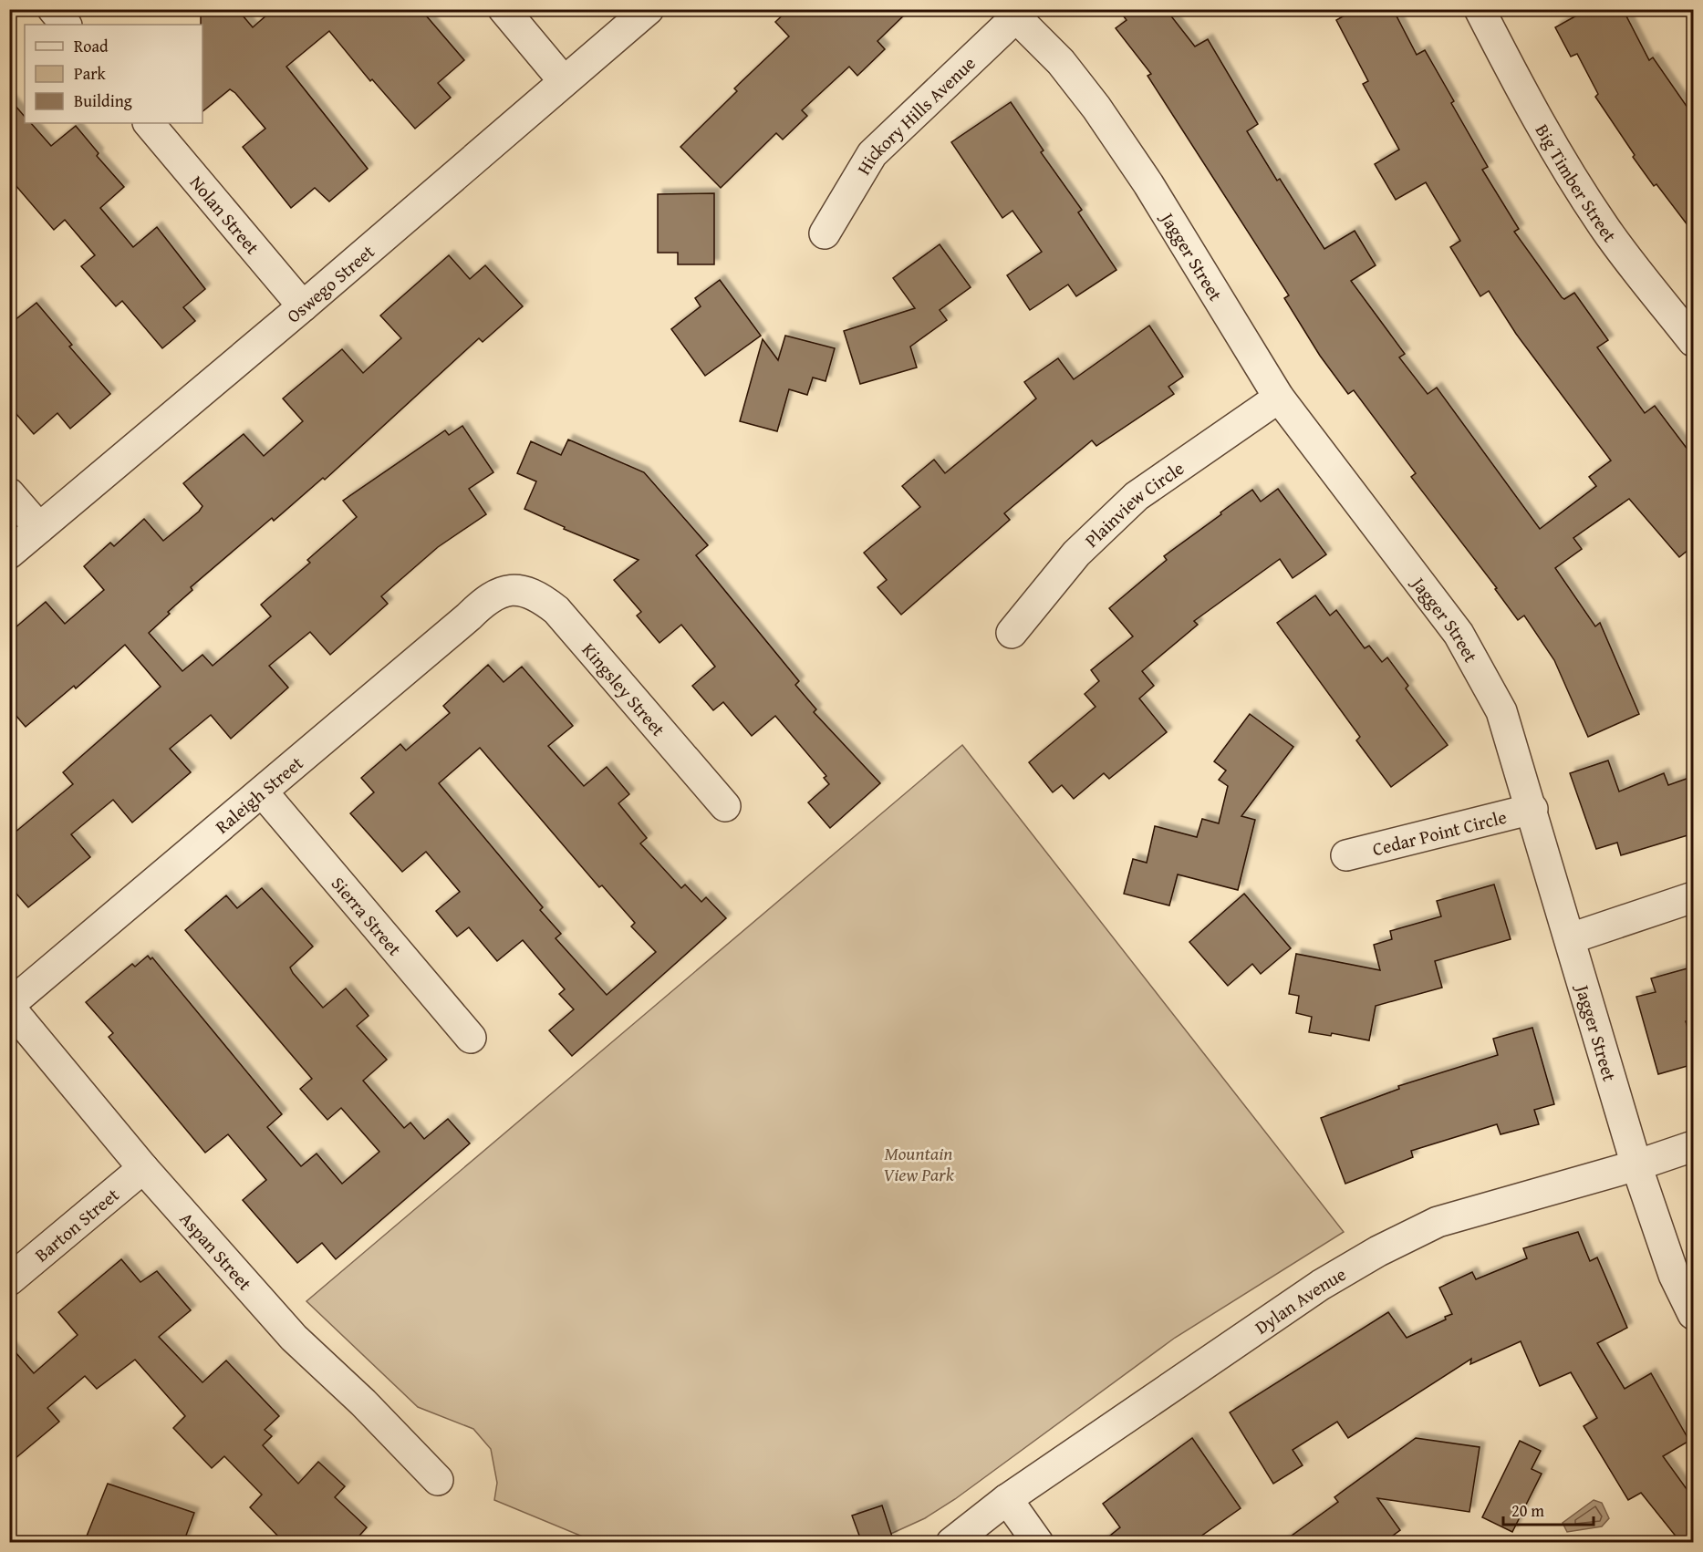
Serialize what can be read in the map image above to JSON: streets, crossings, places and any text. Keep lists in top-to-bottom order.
{
  "streets": {
    "street": [
      "Hickory Hills Avenue",
      "Big Timber Street",
      "Nolan Street",
      "Jagger Street",
      "Oswego Street",
      "Plainview Circle",
      "Kingsley Street",
      "Raleigh Street",
      "Cedar Point Circle",
      "Sierra Street",
      "Barton Street",
      "Aspan Street",
      "Dylan Avenue"
    ]
  },
  "crossings": [
    ["Hickory Hills Avenue", "Jagger Street"],
    ["Nolan Street", "Oswego Street"],
    ["Jagger Street", "Plainview Circle"],
    ["Jagger Street", "Cedar Point Circle"],
    ["Jagger Street", "Dylan Avenue"],
    ["Kingsley Street", "Raleigh Street"],
    ["Raleigh Street", "Sierra Street"],
    ["Raleigh Street", "Aspan Street"],
    ["Barton Street", "Aspan Street"]
  ],
  "parks": ["Mountain View Park"],
  "legend": ["Road", "Park", "Building"],
  "scale_bar": "20 m"
}
